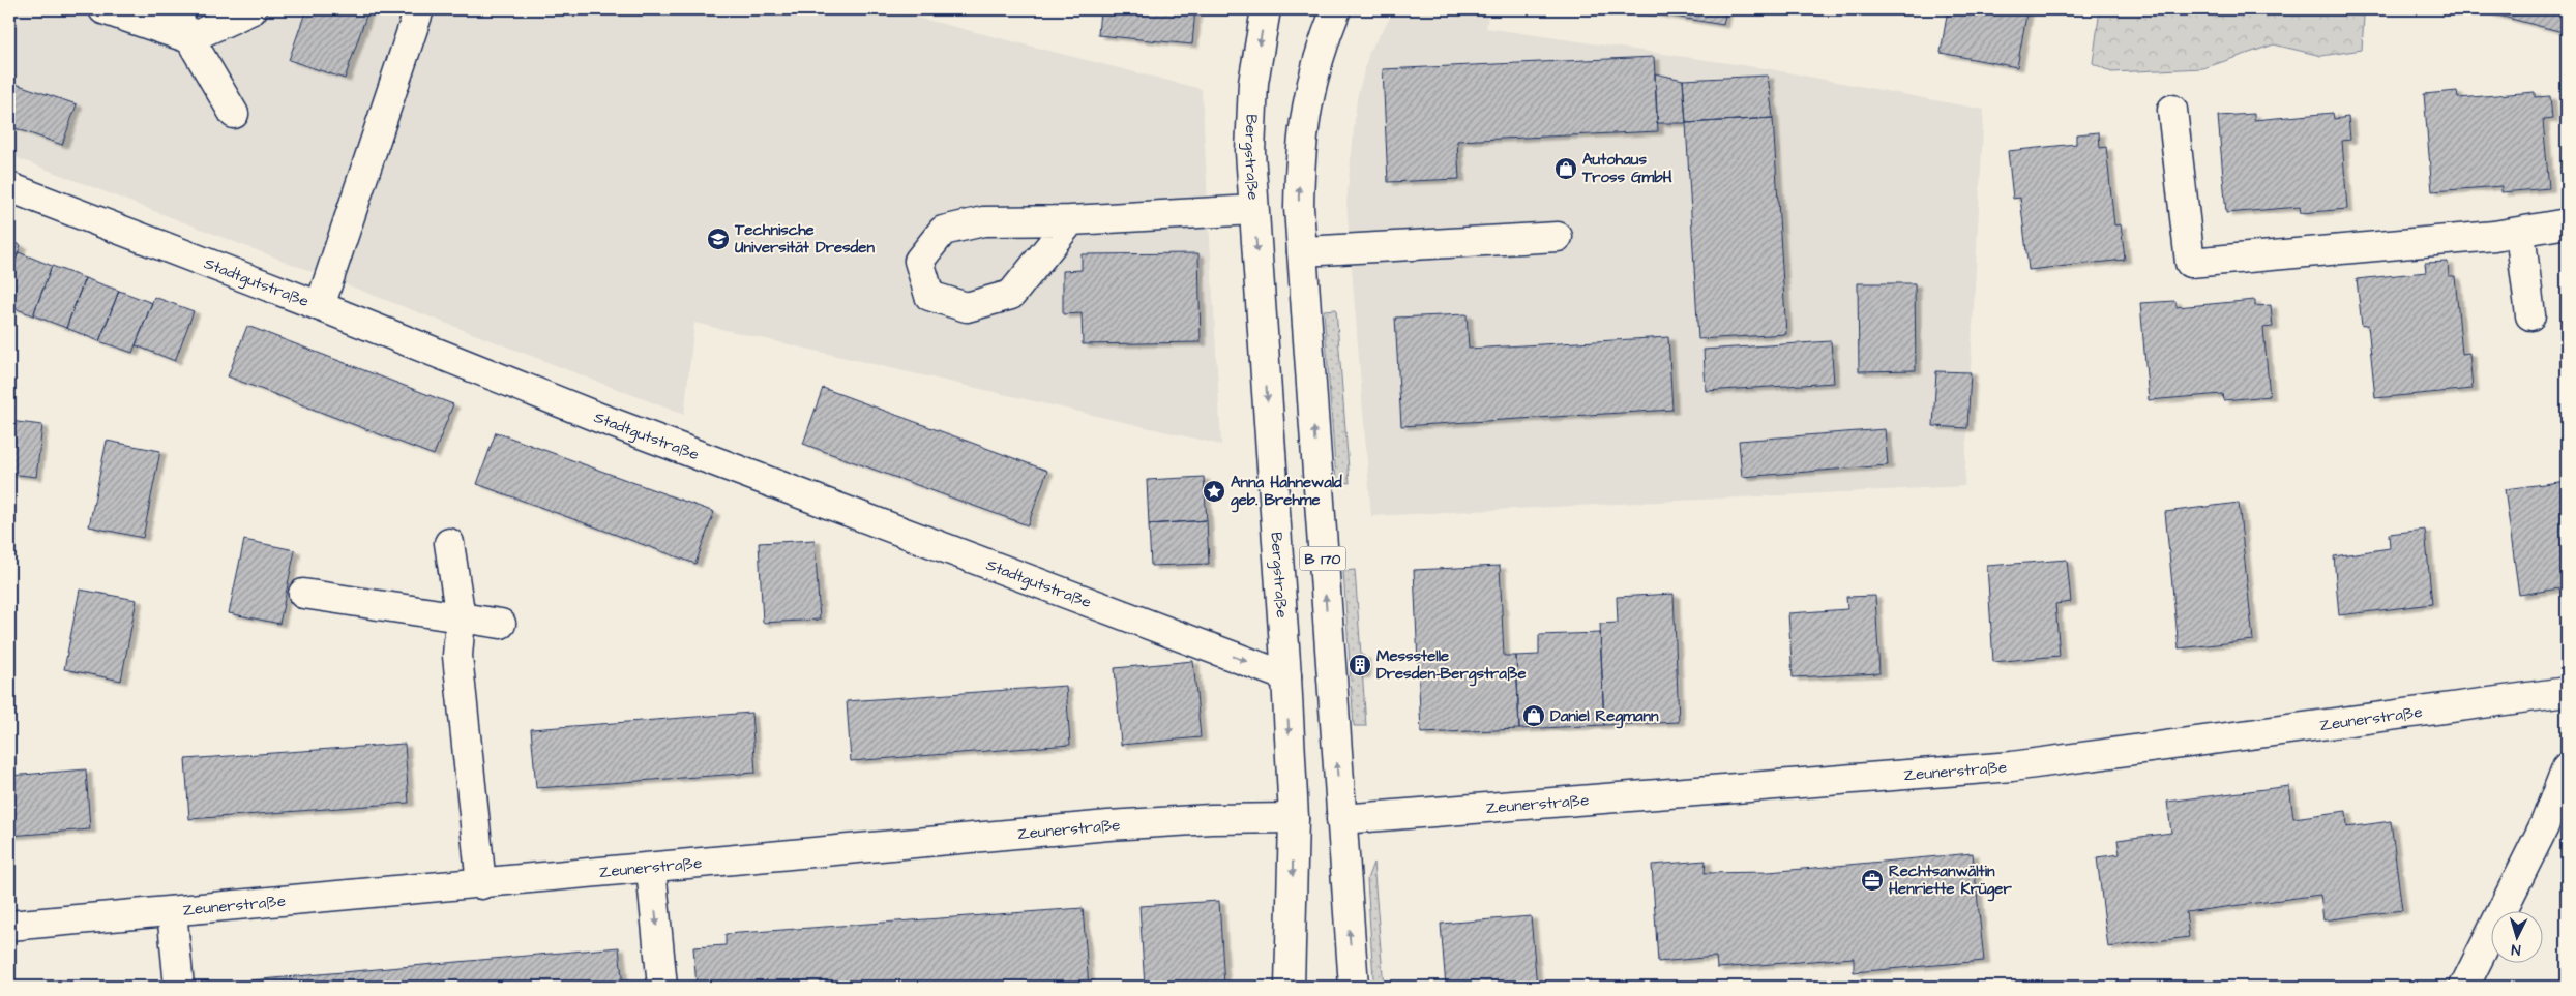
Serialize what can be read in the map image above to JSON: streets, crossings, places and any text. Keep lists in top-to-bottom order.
{
  "streets": {
    "street": [
      "Bergstraße",
      "Stadtgutstraße",
      "B 170",
      "Zeunerstraße"
    ]
  },
  "crossings": [
    ["Bergstraße", "Stadtgutstraße"],
    ["Bergstraße", "Zeunerstraße"],
    ["B 170", "Zeunerstraße"]
  ],
  "one_way": ["Stadtgutstraße"],
  "places": {
    "shop": ["Autohaus Tross GmbH", "Daniel Regmann"],
    "school or university": ["Technische Universität Dresden"],
    "place": ["Anna Hahnewald geb. Brehme"],
    "building": ["Messstelle Dresden-Bergstraße"],
    "office": ["Rechtsanwältin Henriette Krüger"]
  },
  "north": "bottom"
}
